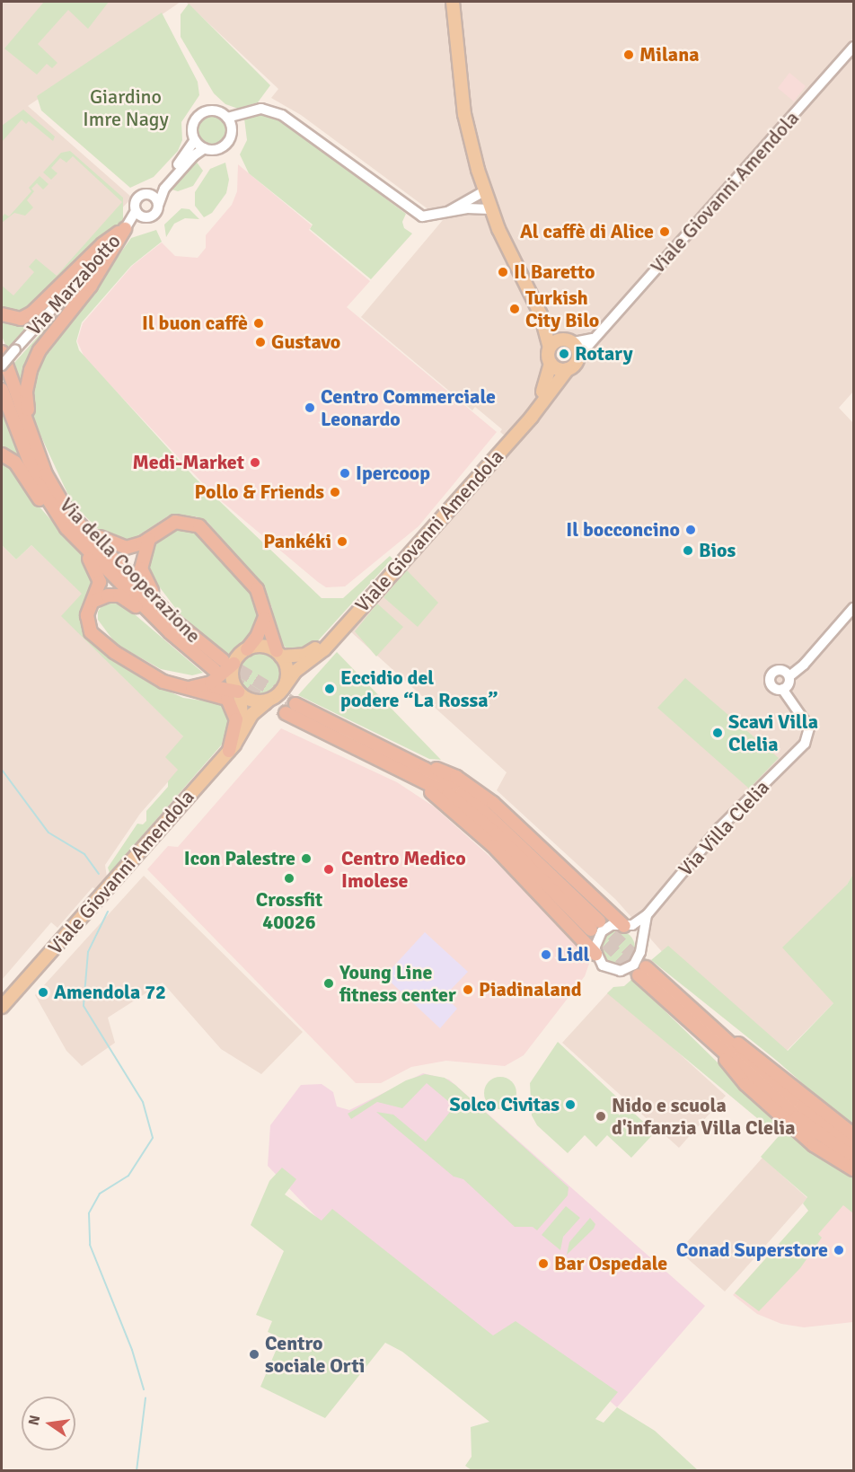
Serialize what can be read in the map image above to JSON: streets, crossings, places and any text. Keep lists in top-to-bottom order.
{
  "streets": {
    "highway": ["Via della Cooperazione"],
    "main road": ["Viale Giovanni Amendola"],
    "street": ["Via Marzabotto", "Via Villa Clelia"]
  },
  "crossings": [
    ["Viale Giovanni Amendola", "Via della Cooperazione"]
  ],
  "parks": ["Giardino Imre Nagy"],
  "places": [
    "Milana",
    "Al caffè di Alice",
    "Il Baretto",
    "Turkish City Bilo",
    "Il buon caffè",
    "Gustavo",
    "Rotary",
    "Centro Commerciale Leonardo",
    "Medi-Market",
    "Ipercoop",
    "Pollo & Friends",
    "Il bocconcino",
    "Pankéki",
    "Bios",
    "Eccidio del podere “La Rossa”",
    "Scavi Villa Clelia",
    "Icon Palestre",
    "Centro Medico Imolese",
    "Crossfit 40026",
    "Lidl",
    "Young Line fitness center",
    "Piadinaland",
    "Amendola 72",
    "Solco Civitas",
    "Nido e scuola d'infanzia Villa Clelia",
    "Conad Superstore",
    "Bar Ospedale",
    "Centro sociale Orti"
  ],
  "north": "left"
}
